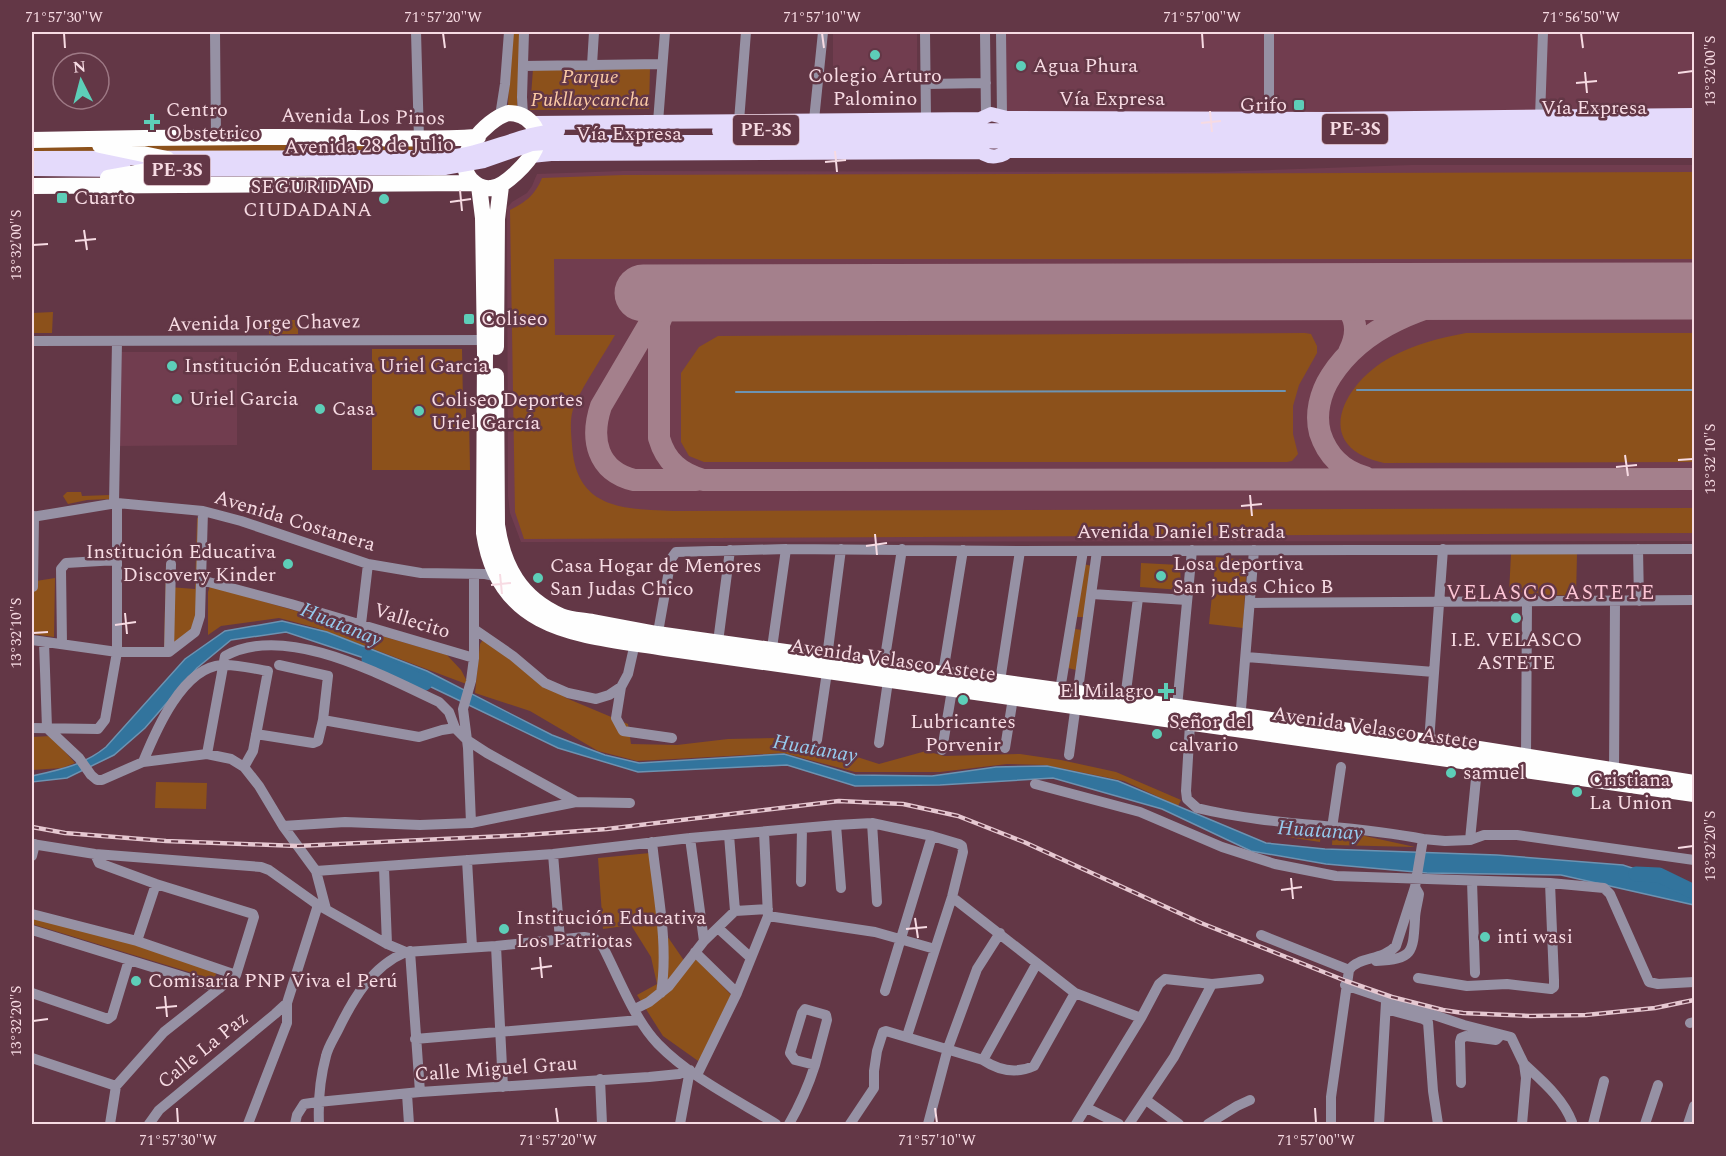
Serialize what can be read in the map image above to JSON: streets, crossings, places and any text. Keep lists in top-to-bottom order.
{
  "streets": {
    "highway": ["Avenida Los Pinos", "Avenida 28 de Julio", "Avenida Velasco Astete"],
    "main road": ["Vía Expresa", "PE-3S"],
    "street": [
      "Avenida Jorge Chavez",
      "Avenida Costanera",
      "Avenida Daniel Estrada",
      "Vallecito",
      "Calle La Paz",
      "Calle Miguel Grau"
    ]
  },
  "crossings": [
    ["Vía Expresa", "Avenida Los Pinos"],
    ["Vía Expresa", "Avenida 28 de Julio"],
    ["Vía Expresa", "Avenida Velasco Astete"],
    ["Avenida Los Pinos", "Avenida 28 de Julio"],
    ["Avenida Los Pinos", "Avenida Velasco Astete"],
    ["Avenida 28 de Julio", "Avenida Velasco Astete"],
    ["Avenida Jorge Chavez", "Avenida Velasco Astete"],
    ["Avenida Costanera", "Avenida Velasco Astete"],
    ["Avenida Daniel Estrada", "Avenida Velasco Astete"]
  ],
  "districts": ["VELASCO ASTETE"],
  "water": ["Huatanay"],
  "parks": ["Parque Pukllaycancha"],
  "places": {
    "other": [
      "Colegio Arturo Palomino",
      "Agua Phura",
      "SEGURIDAD CIUDADANA",
      "Institución Educativa Uriel Garcia",
      "Uriel Garcia",
      "Casa",
      "Coliseo Deportes Uriel García",
      "Institución Educativa Discovery Kinder",
      "Losa deportiva San judas Chico B",
      "Casa Hogar de Menores San Judas Chico",
      "I.E. VELASCO ASTETE",
      "Lubricantes Porvenir",
      "Señor del calvario",
      "samuel",
      "Cristiana La Union",
      "Institución Educativa Los Patriotas",
      "inti wasi",
      "Comisaría PNP Viva el Perú"
    ],
    "transit": ["Grifo", "Cuarto", "Coliseo"],
    "health": ["Centro Obstetrico", "El Milagro"]
  },
  "north": "top",
  "coordinates": [
    "71°57'30\"W",
    "71°57'20\"W",
    "71°57'10\"W",
    "71°57'00\"W",
    "71°56'50\"W",
    "13°32'00\"S",
    "13°32'10\"S",
    "13°32'20\"S"
  ]
}
